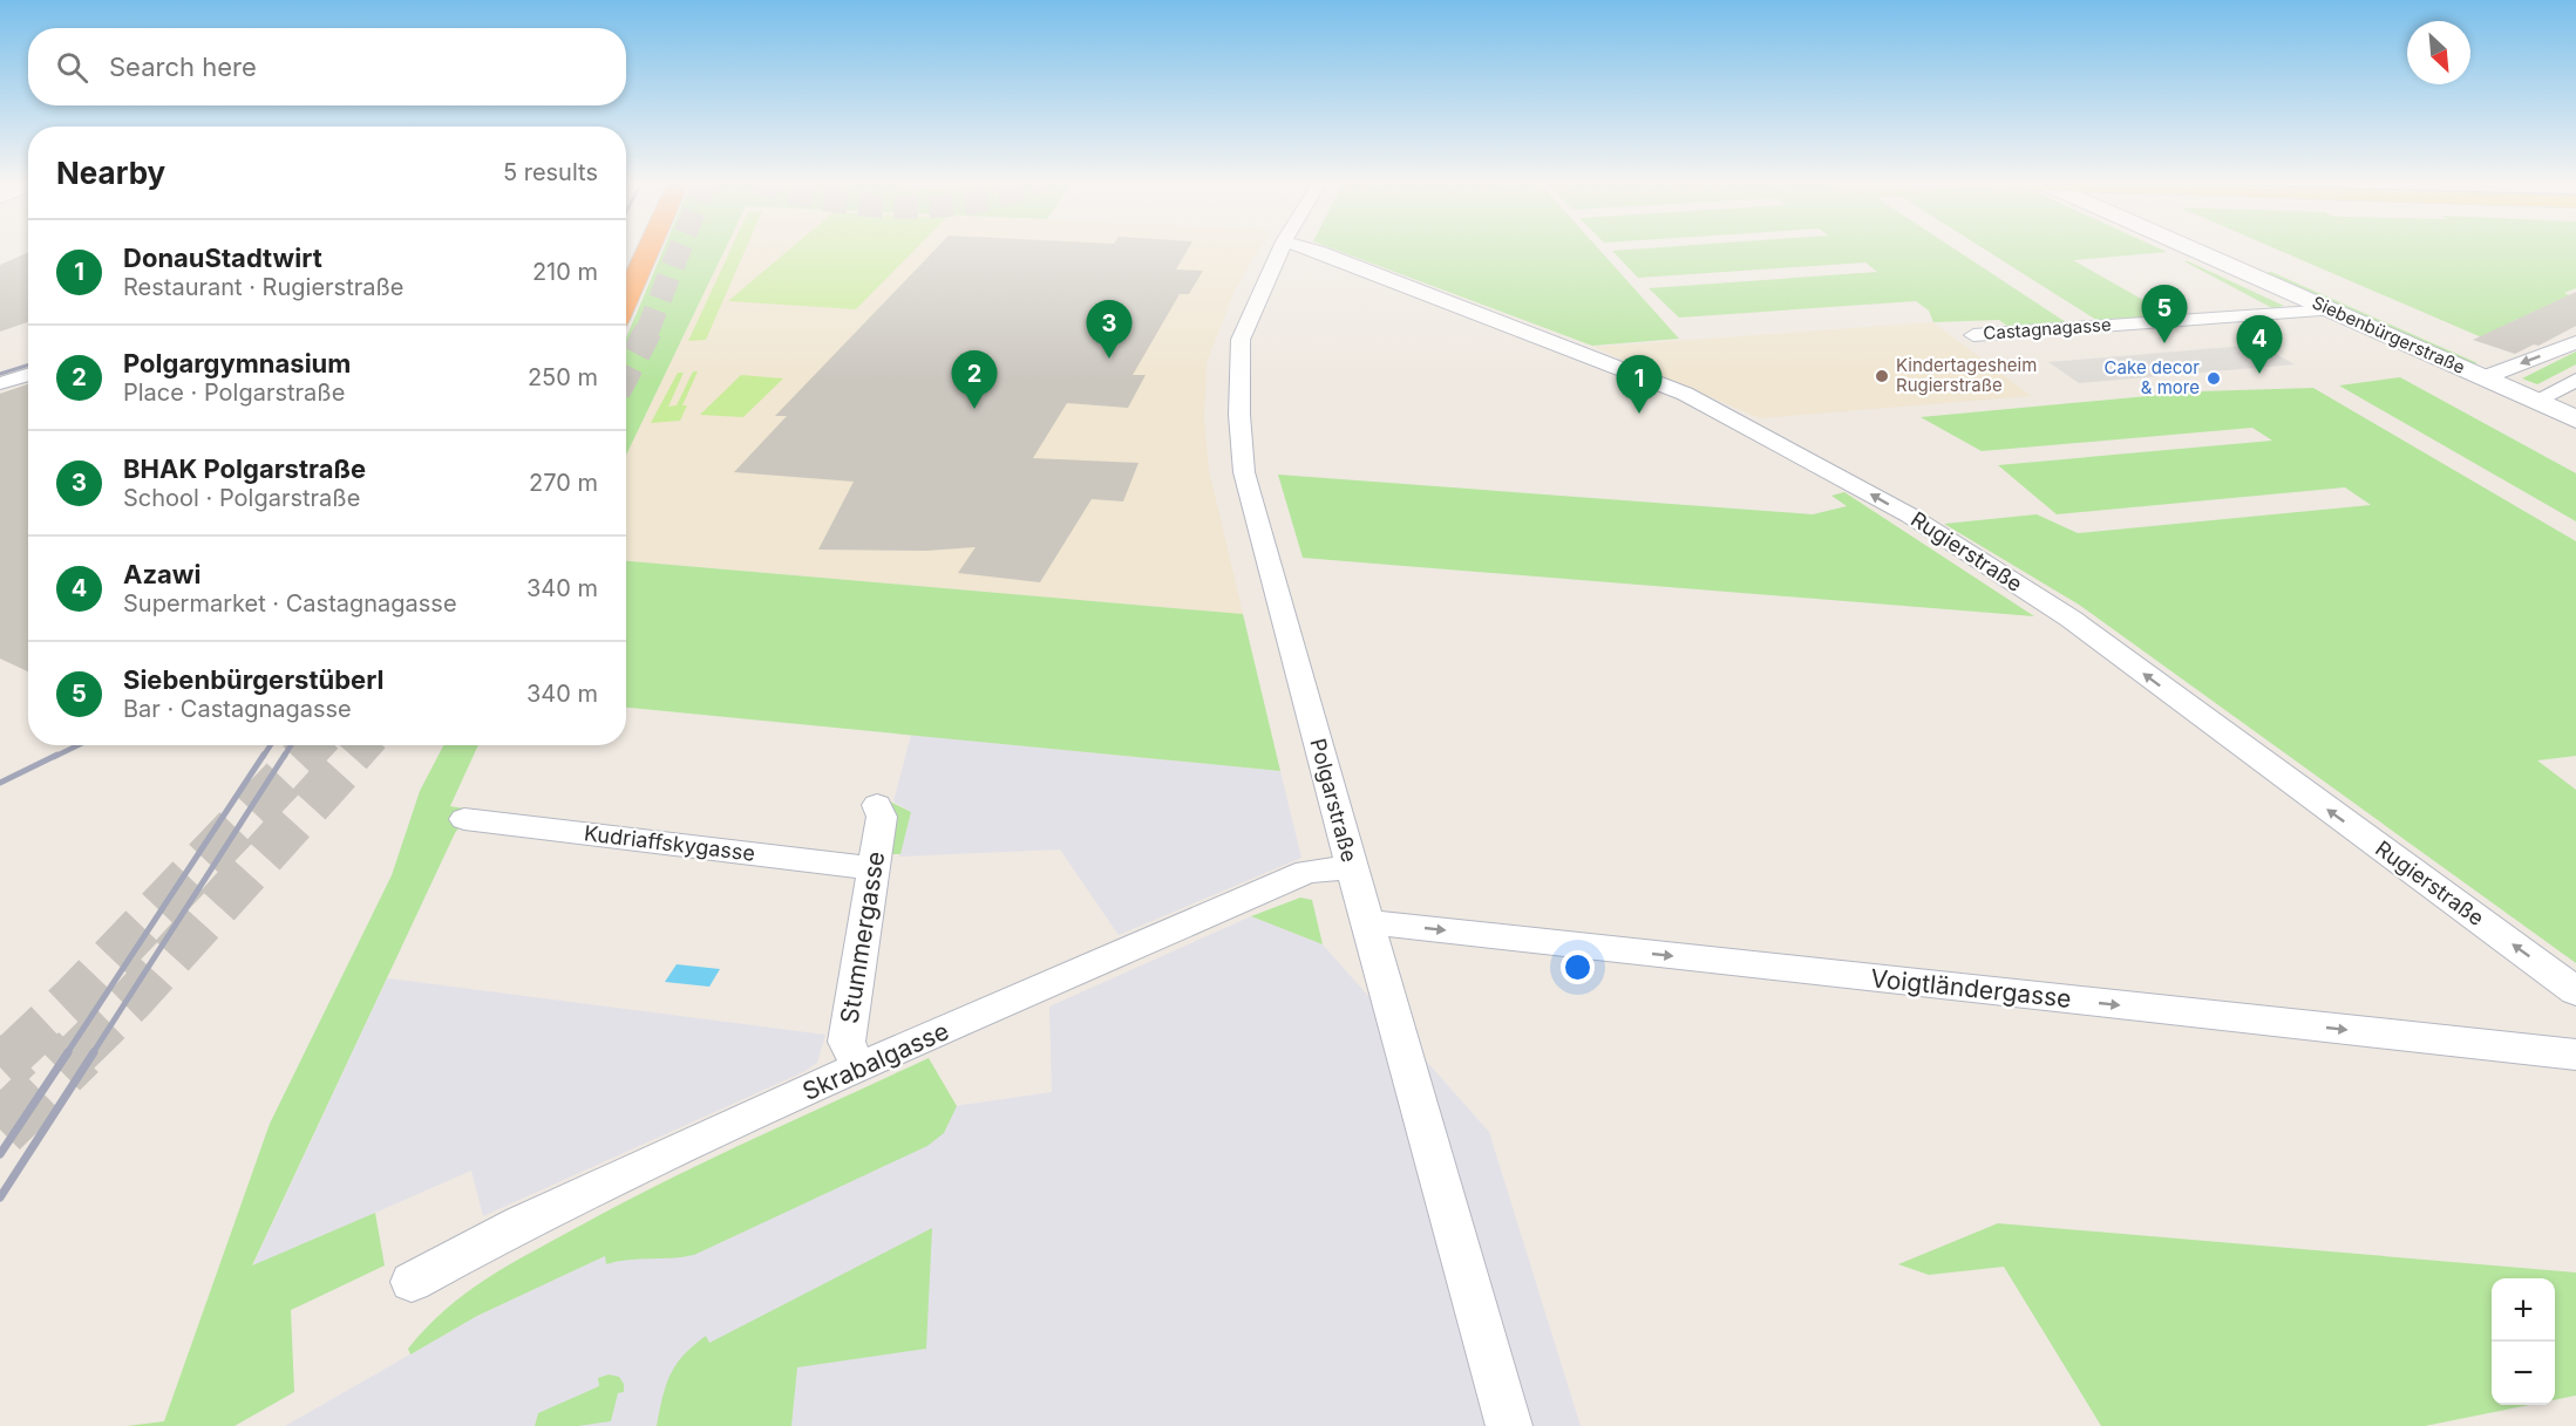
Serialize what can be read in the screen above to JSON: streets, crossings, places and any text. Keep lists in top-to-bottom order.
{
  "streets": {
    "street": [
      "Castagnagasse",
      "Siebenbürgerstraße",
      "Rugierstraße",
      "Polgarstraße",
      "Kudriaffskygasse",
      "Stummergasse",
      "Voigtländergasse",
      "Skrabalgasse"
    ]
  },
  "crossings": [
    ["Castagnagasse", "Siebenbürgerstraße"],
    ["Polgarstraße", "Voigtländergasse"],
    ["Polgarstraße", "Skrabalgasse"],
    ["Kudriaffskygasse", "Stummergasse"],
    ["Stummergasse", "Skrabalgasse"]
  ],
  "one_way": ["Rugierstraße", "Voigtländergasse"],
  "places": ["Kindertagesheim Rugierstraße", "Cake decor & more"],
  "north": "bottom right",
  "page": {
    "search": "Search here",
    "heading": ["Nearby", "5 results"],
    "list": [
      {
        "mark": "1",
        "name": "DonauStadtwirt",
        "note": "Restaurant · Rugierstraße",
        "value": "210 m"
      },
      {
        "mark": "2",
        "name": "Polgargymnasium",
        "note": "Place · Polgarstraße",
        "value": "250 m"
      },
      {
        "mark": "3",
        "name": "BHAK Polgarstraße",
        "note": "School · Polgarstraße",
        "value": "270 m"
      },
      {
        "mark": "4",
        "name": "Azawi",
        "note": "Supermarket · Castagnagasse",
        "value": "340 m"
      },
      {
        "mark": "5",
        "name": "Siebenbürgerstüberl",
        "note": "Bar · Castagnagasse",
        "value": "340 m"
      }
    ],
    "pins": [
      "5",
      "3",
      "4",
      "2",
      "1"
    ],
    "map_buttons": ["+", "−"]
  }
}
